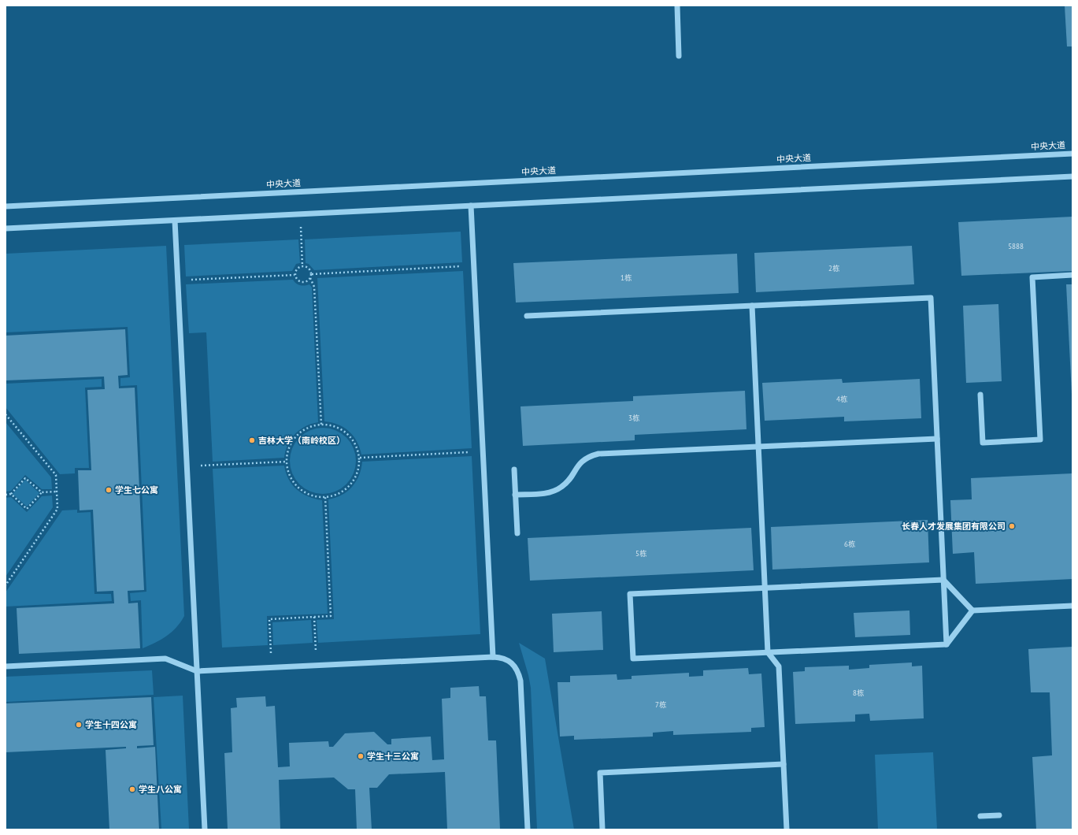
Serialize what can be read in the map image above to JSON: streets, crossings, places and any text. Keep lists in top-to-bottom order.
{
  "streets": {
    "lane": ["中央大道"]
  },
  "places": [
    "吉林大学（南岭校区）",
    "学生七公寓",
    "长春人才发展集团有限公司",
    "学生十四公寓",
    "学生十三公寓",
    "学生八公寓"
  ],
  "house_numbers": [
    "5888",
    "2栋",
    "1栋",
    "4栋",
    "3栋",
    "6栋",
    "5栋",
    "8栋",
    "7栋"
  ]
}
